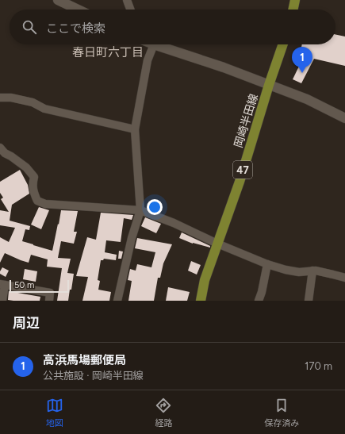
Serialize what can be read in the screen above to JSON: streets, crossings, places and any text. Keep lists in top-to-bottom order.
{
  "streets": {
    "main road": ["岡崎半田線", "47"]
  },
  "districts": ["春日町六丁目"],
  "scale_bar": "50 m",
  "page": {
    "search": "ここで検索",
    "pins": "1",
    "scale": "50 m",
    "heading": "周辺",
    "list": [
      {
        "mark": "1",
        "name": "高浜馬場郵便局",
        "note": "公共施設 · 岡崎半田線",
        "value": "170 m"
      }
    ],
    "nav": ["地図", "経路", "保存済み"]
  }
}
